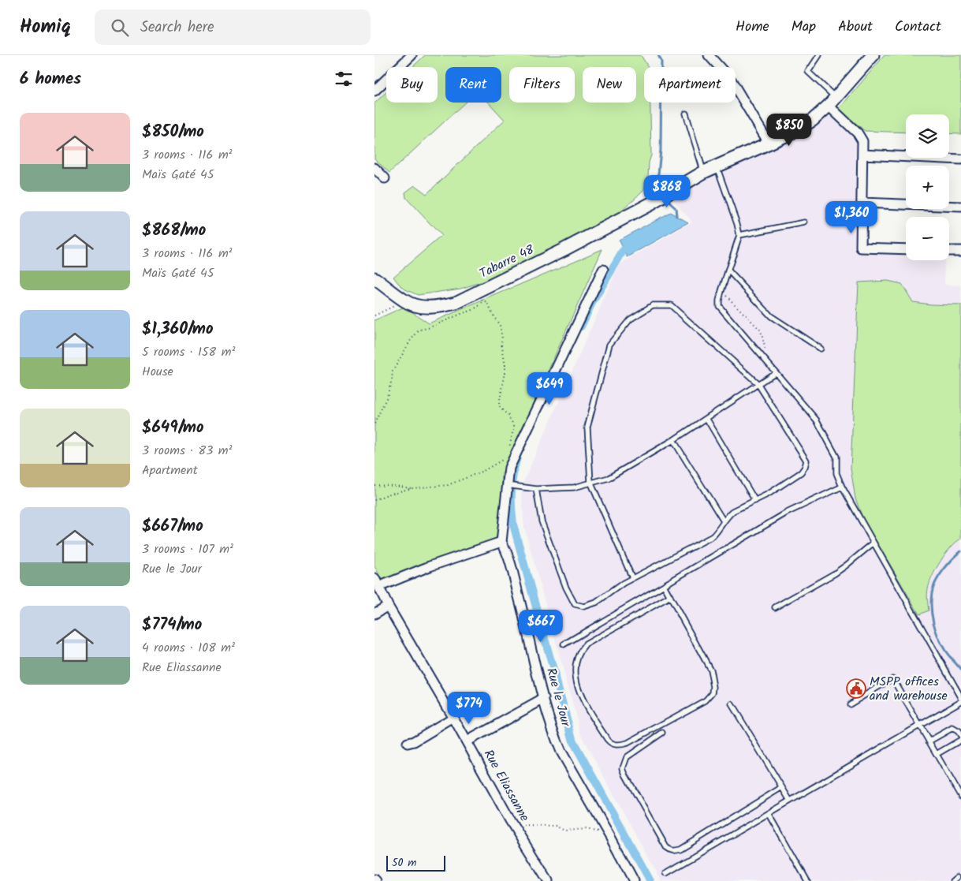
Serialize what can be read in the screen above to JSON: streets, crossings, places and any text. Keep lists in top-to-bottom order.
{
  "streets": {
    "street": ["Tabarre 48", "Rue le Jour", "Rue Eliassanne"]
  },
  "places": {
    "public building": ["MSPP offices and warehouse"]
  },
  "scale_bar": "50 m",
  "page": {
    "header": "Homiq",
    "search": "Search here",
    "nav": [
      "Home",
      "Map",
      "About",
      "Contact"
    ],
    "heading": "6 homes",
    "chip": [
      "Buy",
      "Rent",
      "Filters",
      "New",
      "Apartment"
    ],
    "list": [
      {
        "name": "$850/mo",
        "note": "3 rooms · 116 m² · Maïs Gaté 45"
      },
      {
        "name": "$868/mo",
        "note": "3 rooms · 116 m² · Maïs Gaté 45"
      },
      {
        "name": "$1,360/mo",
        "note": "5 rooms · 158 m² · House"
      },
      {
        "name": "$649/mo",
        "note": "3 rooms · 83 m² · Apartment"
      },
      {
        "name": "$667/mo",
        "note": "3 rooms · 107 m² · Rue le Jour"
      },
      {
        "name": "$774/mo",
        "note": "4 rooms · 108 m² · Rue Eliassanne"
      }
    ],
    "price": [
      "$850",
      "$868",
      "$1,360",
      "$649",
      "$667",
      "$774"
    ],
    "map_buttons": ["+", "−"],
    "scale": "50 m"
  }
}
